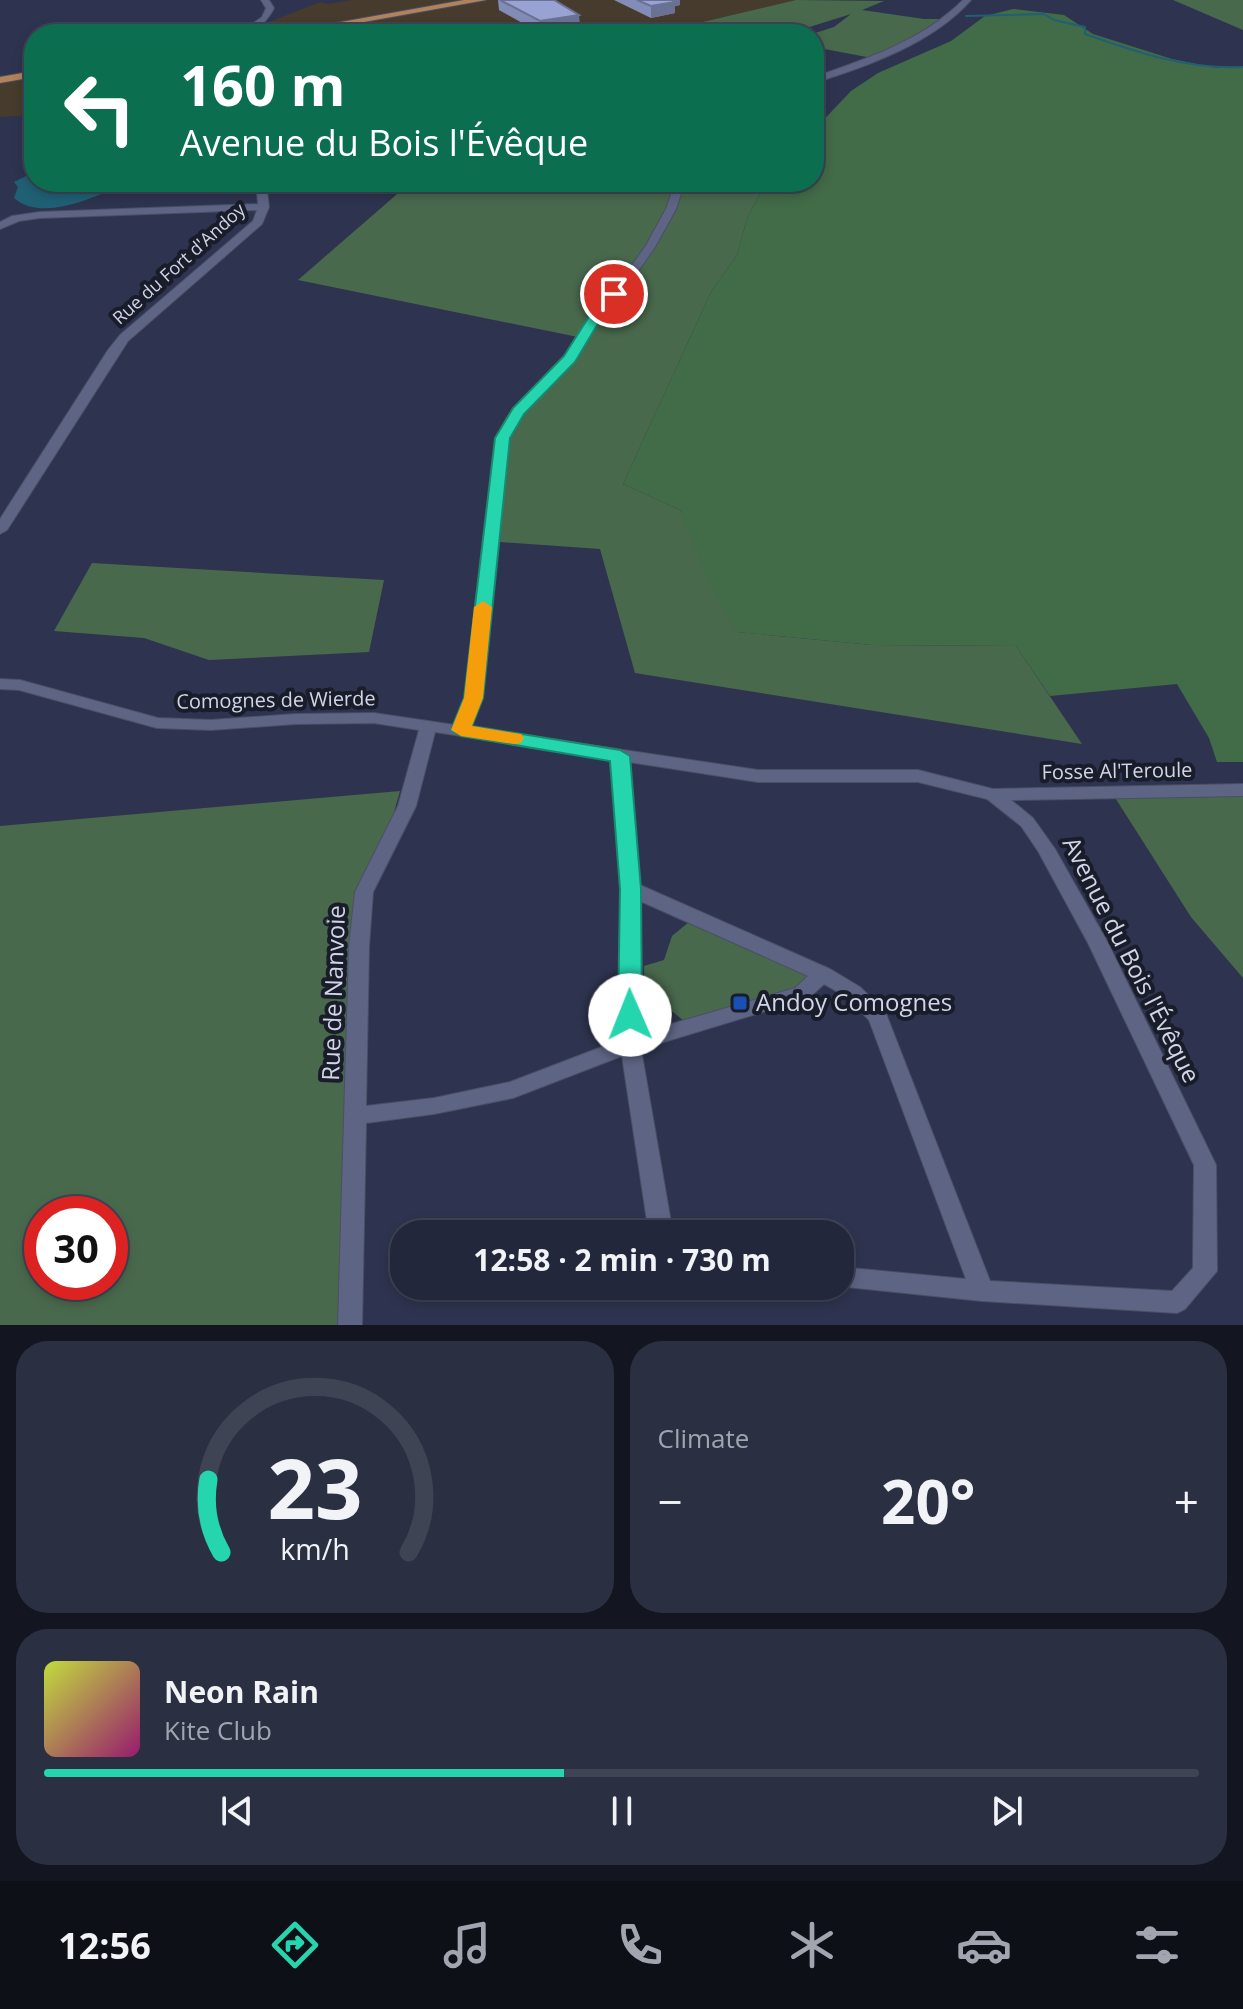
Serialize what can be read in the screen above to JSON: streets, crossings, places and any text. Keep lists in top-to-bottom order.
{
  "streets": {
    "street": [
      "Rue du Fort d'Andoy",
      "Comognes de Wierde",
      "Fosse Al'Teroule",
      "Avenue du Bois l'Évêque",
      "Rue de Nanvoie"
    ]
  },
  "crossings": [
    ["Comognes de Wierde", "Avenue du Bois l'Évêque"],
    ["Comognes de Wierde", "Rue de Nanvoie"],
    ["Fosse Al'Teroule", "Avenue du Bois l'Évêque"]
  ],
  "places": {
    "transit": ["Andoy Comognes"]
  },
  "page": {
    "turn": ["160 m", "Avenue du Bois l'Évêque"],
    "limit": "30",
    "trip": "12:58 · 2 min · 730 m",
    "tile": "Climate",
    "heat": ["−", "20°", "+"],
    "song": ["Neon Rain", "Kite Club"],
    "tabs": "12:56",
    "gauge": ["23", "km/h"]
  }
}
